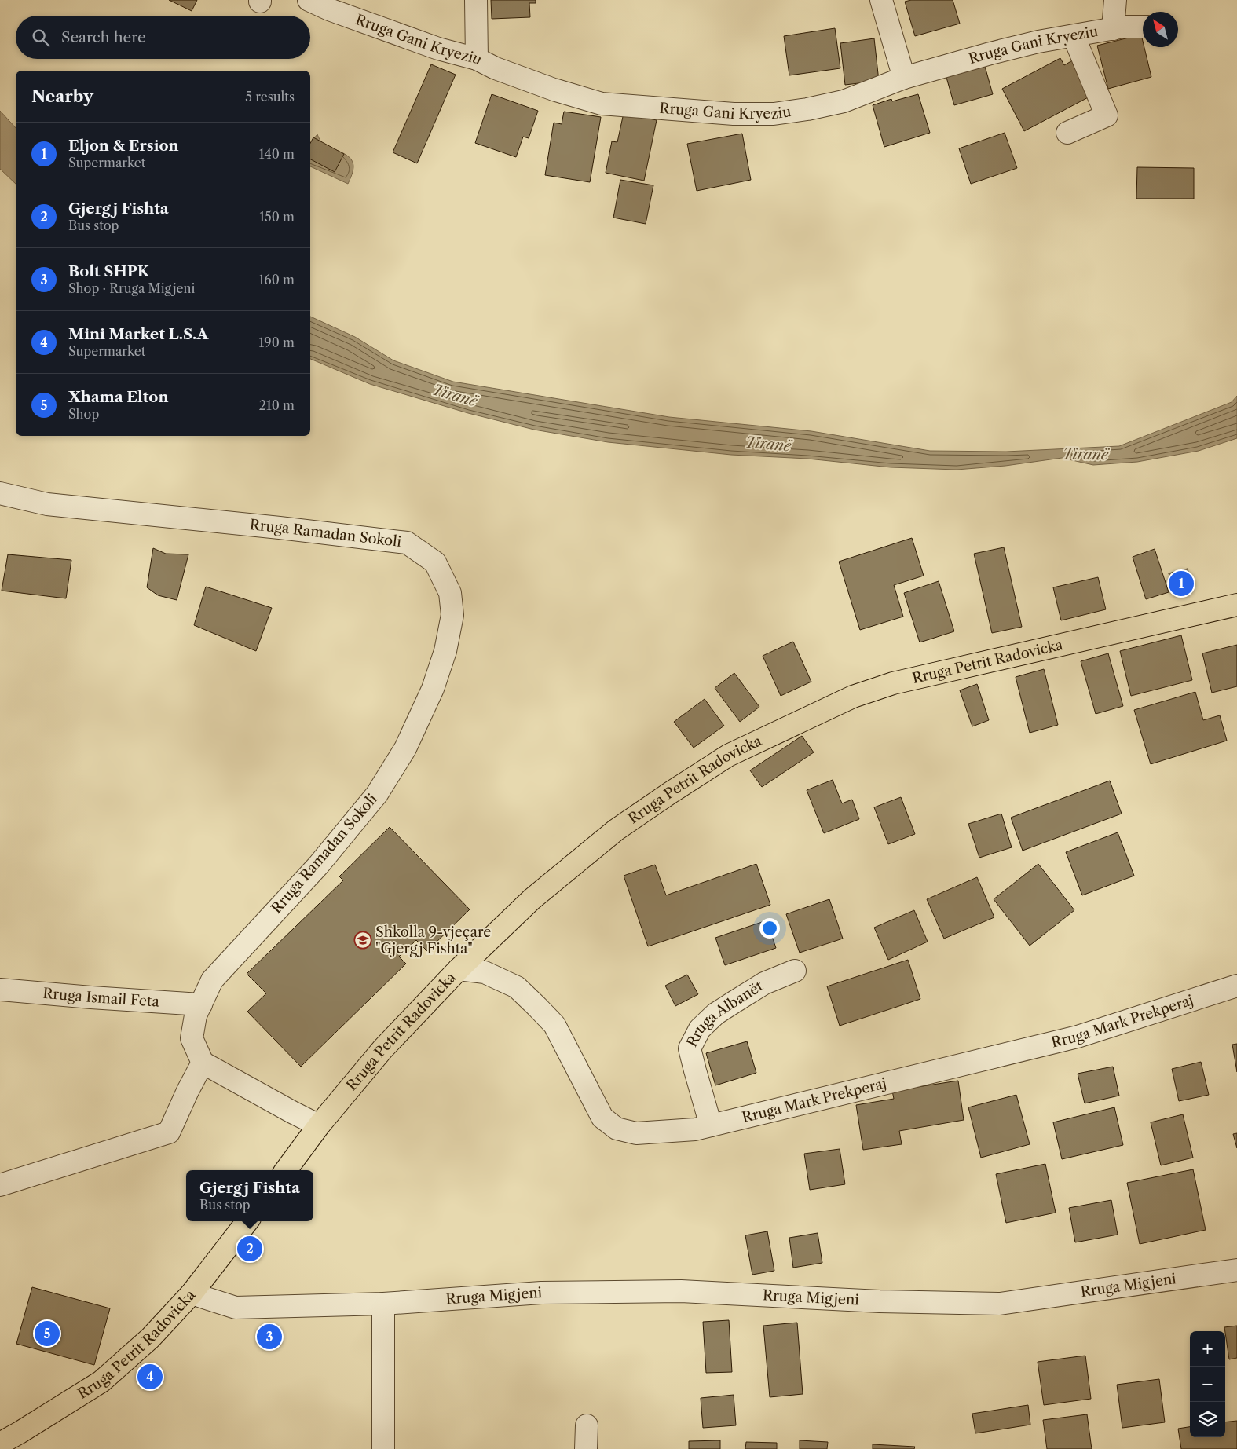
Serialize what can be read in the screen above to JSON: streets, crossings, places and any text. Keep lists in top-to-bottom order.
{
  "streets": {
    "main road": ["Rruga Petrit Radovicka"],
    "street": [
      "Rruga Gani Kryeziu",
      "Rruga Ramadan Sokoli",
      "Rruga Ismail Feta",
      "Rruga Albanët",
      "Rruga Mark Prekperaj",
      "Rruga Migjeni"
    ]
  },
  "crossings": [
    ["Rruga Ramadan Sokoli", "Rruga Ismail Feta"],
    ["Rruga Petrit Radovicka", "Rruga Mark Prekperaj"],
    ["Rruga Petrit Radovicka", "Rruga Migjeni"],
    ["Rruga Albanët", "Rruga Mark Prekperaj"]
  ],
  "water": ["Tiranë"],
  "places": {
    "school or university": ["Shkolla 9-vjeçare \"Gjergj Fishta\""]
  },
  "north": "top left",
  "page": {
    "search": "Search here",
    "heading": ["Nearby", "5 results"],
    "list": [
      {
        "mark": "1",
        "name": "Eljon & Ersion",
        "note": "Supermarket",
        "value": "140 m"
      },
      {
        "mark": "2",
        "name": "Gjergj Fishta",
        "note": "Bus stop",
        "value": "150 m"
      },
      {
        "mark": "3",
        "name": "Bolt SHPK",
        "note": "Shop · Rruga Migjeni",
        "value": "160 m"
      },
      {
        "mark": "4",
        "name": "Mini Market L.S.A",
        "note": "Supermarket",
        "value": "190 m"
      },
      {
        "mark": "5",
        "name": "Xhama Elton",
        "note": "Shop",
        "value": "210 m"
      }
    ],
    "pins": [
      "1",
      "2",
      "5",
      "3",
      "4"
    ],
    "popup": ["Gjergj Fishta", "Bus stop"],
    "map_buttons": ["+", "−"]
  }
}
